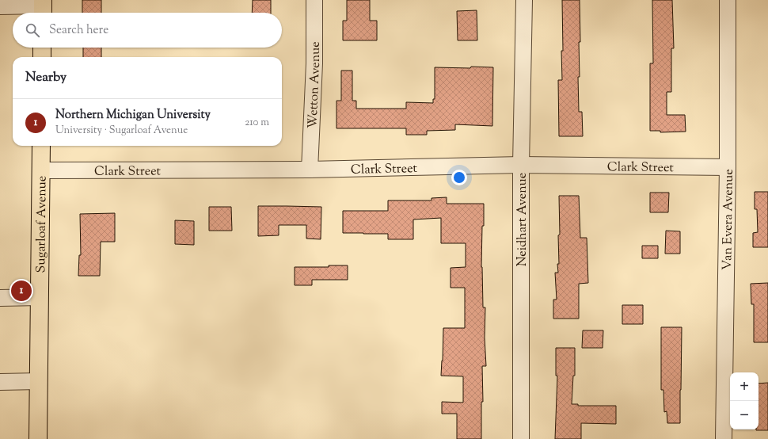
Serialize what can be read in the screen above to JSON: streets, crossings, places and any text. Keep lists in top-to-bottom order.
{
  "streets": {
    "main road": ["Sugarloaf Avenue"],
    "street": [
      "Wetton Avenue",
      "Clark Street",
      "Neidhart Avenue",
      "Van Evera Avenue"
    ]
  },
  "crossings": [
    ["Wetton Avenue", "Clark Street"],
    ["Clark Street", "Neidhart Avenue"],
    ["Clark Street", "Van Evera Avenue"],
    ["Clark Street", "Sugarloaf Avenue"]
  ],
  "page": {
    "search": "Search here",
    "heading": "Nearby",
    "list": [
      {
        "mark": "1",
        "name": "Northern Michigan University",
        "note": "University · Sugarloaf Avenue",
        "value": "210 m"
      }
    ],
    "pins": "1",
    "map_buttons": ["+", "−"]
  }
}
